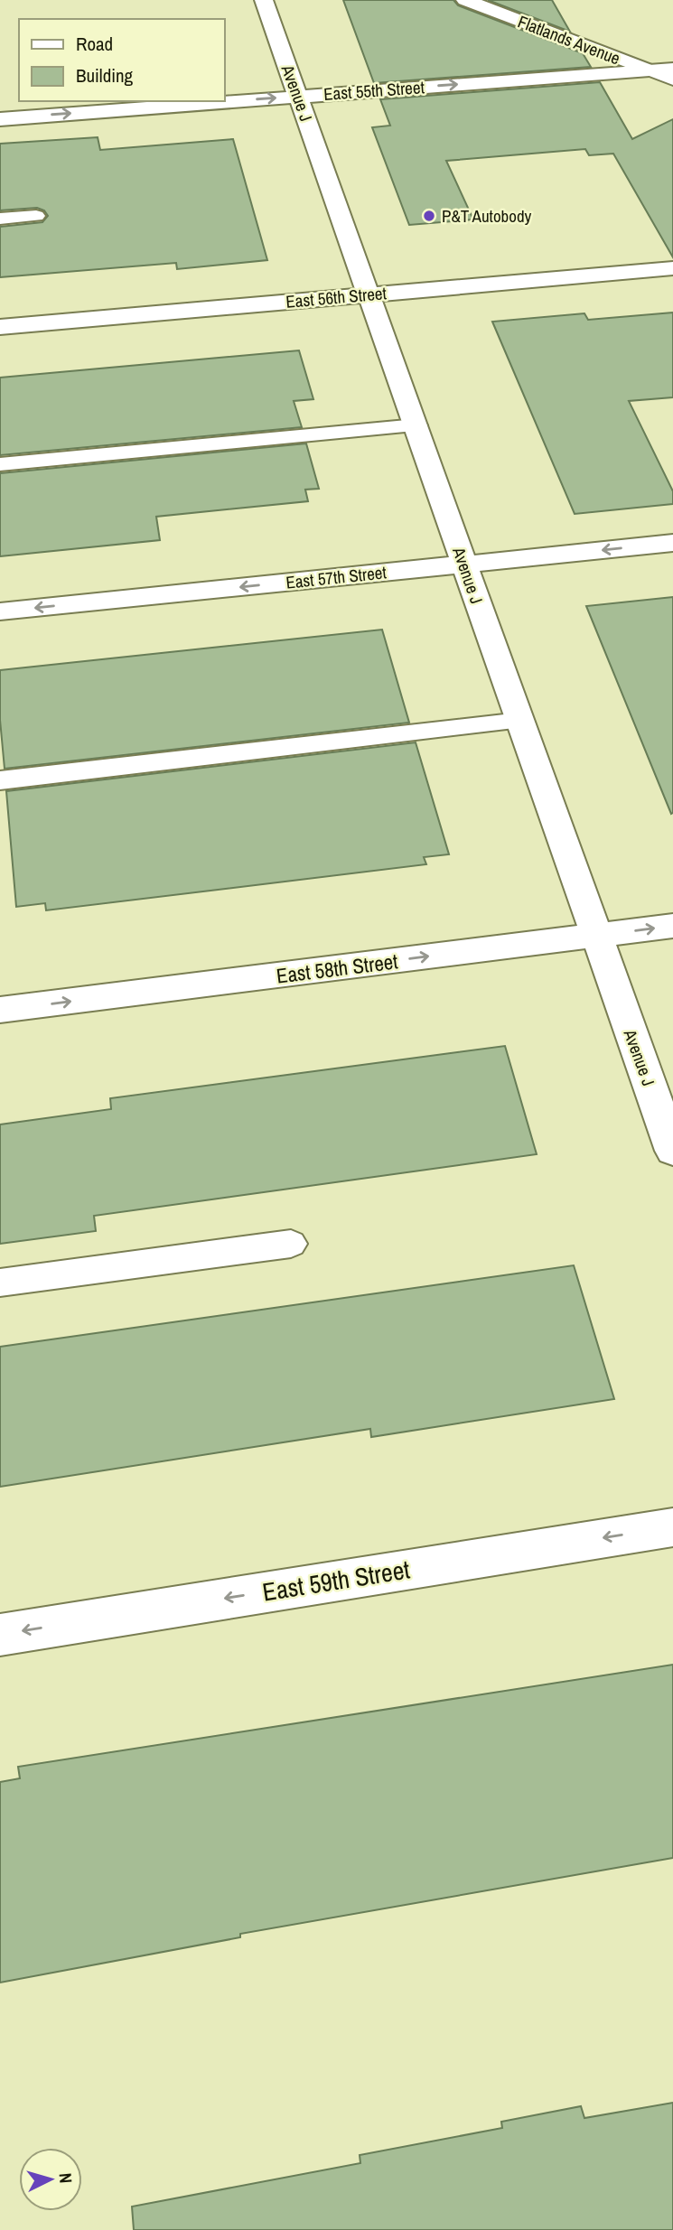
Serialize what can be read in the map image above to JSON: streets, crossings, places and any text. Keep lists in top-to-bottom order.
{
  "streets": {
    "street": [
      "Flatlands Avenue",
      "East 55th Street",
      "Avenue J",
      "East 56th Street",
      "East 57th Street",
      "East 58th Street",
      "East 59th Street"
    ]
  },
  "crossings": [
    ["Flatlands Avenue", "East 55th Street"],
    ["East 55th Street", "Avenue J"],
    ["Avenue J", "East 56th Street"],
    ["Avenue J", "East 57th Street"],
    ["Avenue J", "East 58th Street"]
  ],
  "one_way": [
    "East 55th Street",
    "East 57th Street",
    "East 58th Street",
    "East 59th Street"
  ],
  "places": ["P&T Autobody"],
  "legend": ["Road", "Building"],
  "north": "right"
}
